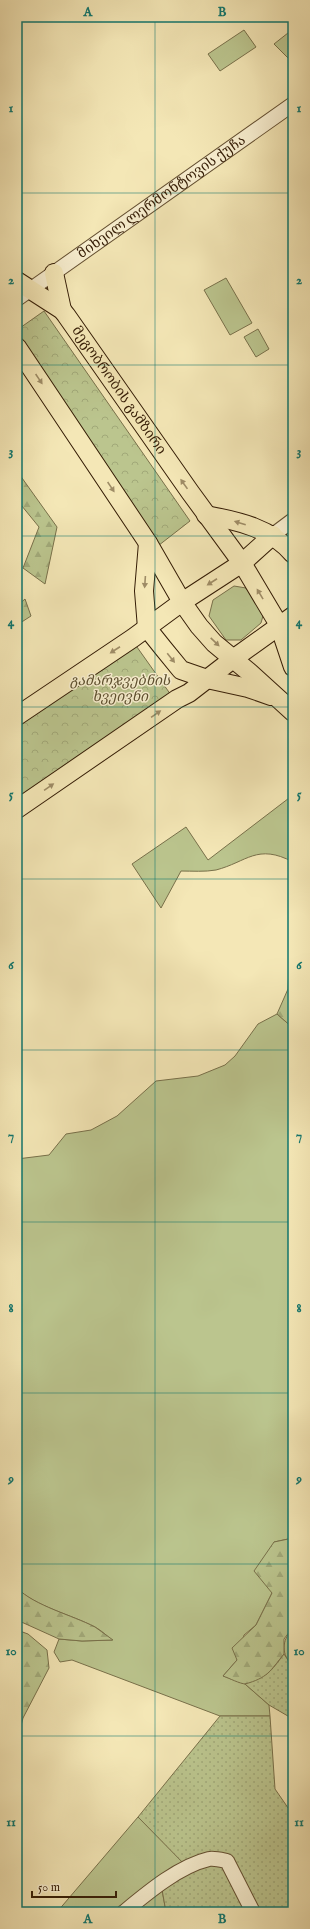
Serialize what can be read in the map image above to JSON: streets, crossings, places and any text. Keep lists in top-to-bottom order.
{
  "streets": {
    "main road": ["მეგობრობის გამზირი"],
    "street": ["მიხეილ ლერმონტოვის ქუჩა"]
  },
  "crossings": [
    ["მიხეილ ლერმონტოვის ქუჩა", "მეგობრობის გამზირი"]
  ],
  "parks": ["გამარჯვებნის ხვეივნი"],
  "scale_bar": "50 m",
  "grid": {
    "columns": ["A", "B"],
    "rows": [
      "1",
      "2",
      "3",
      "4",
      "5",
      "6",
      "7",
      "8",
      "9",
      "10",
      "11"
    ]
  }
}
